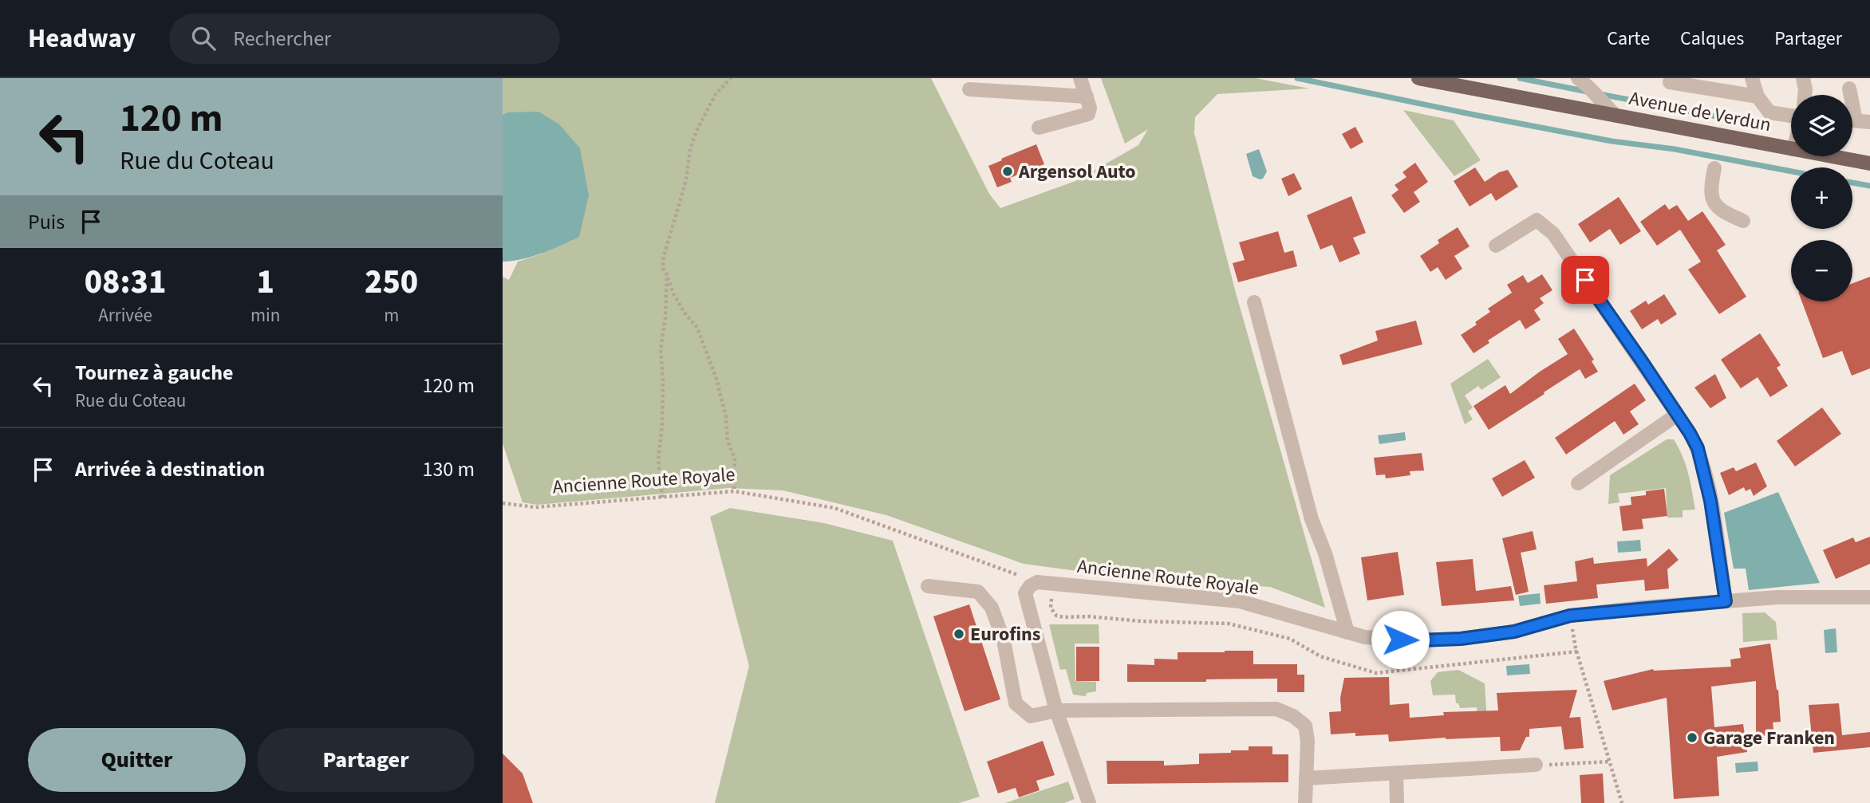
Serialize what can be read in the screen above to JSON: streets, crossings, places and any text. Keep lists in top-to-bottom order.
{
  "streets": {
    "main road": ["Avenue de Verdun"],
    "street": ["Ancienne Route Royale"]
  },
  "places": ["Argensol Auto", "Eurofins", "Garage Franken"],
  "page": {
    "header": "Headway",
    "search": "Rechercher",
    "nav": ["Carte", "Calques", "Partager"],
    "turn": ["120 m", "Rue du Coteau"],
    "map_buttons": ["+", "−"],
    "then": "Puis",
    "eta": [
      "08:31",
      "Arrivée",
      "1",
      "min",
      "250",
      "m"
    ],
    "list": [
      {
        "name": "Tournez à gauche",
        "note": "Rue du Coteau",
        "value": "120 m"
      },
      {
        "name": "Arrivée à destination",
        "value": "130 m"
      }
    ],
    "buttons": ["Quitter", "Partager"]
  }
}
